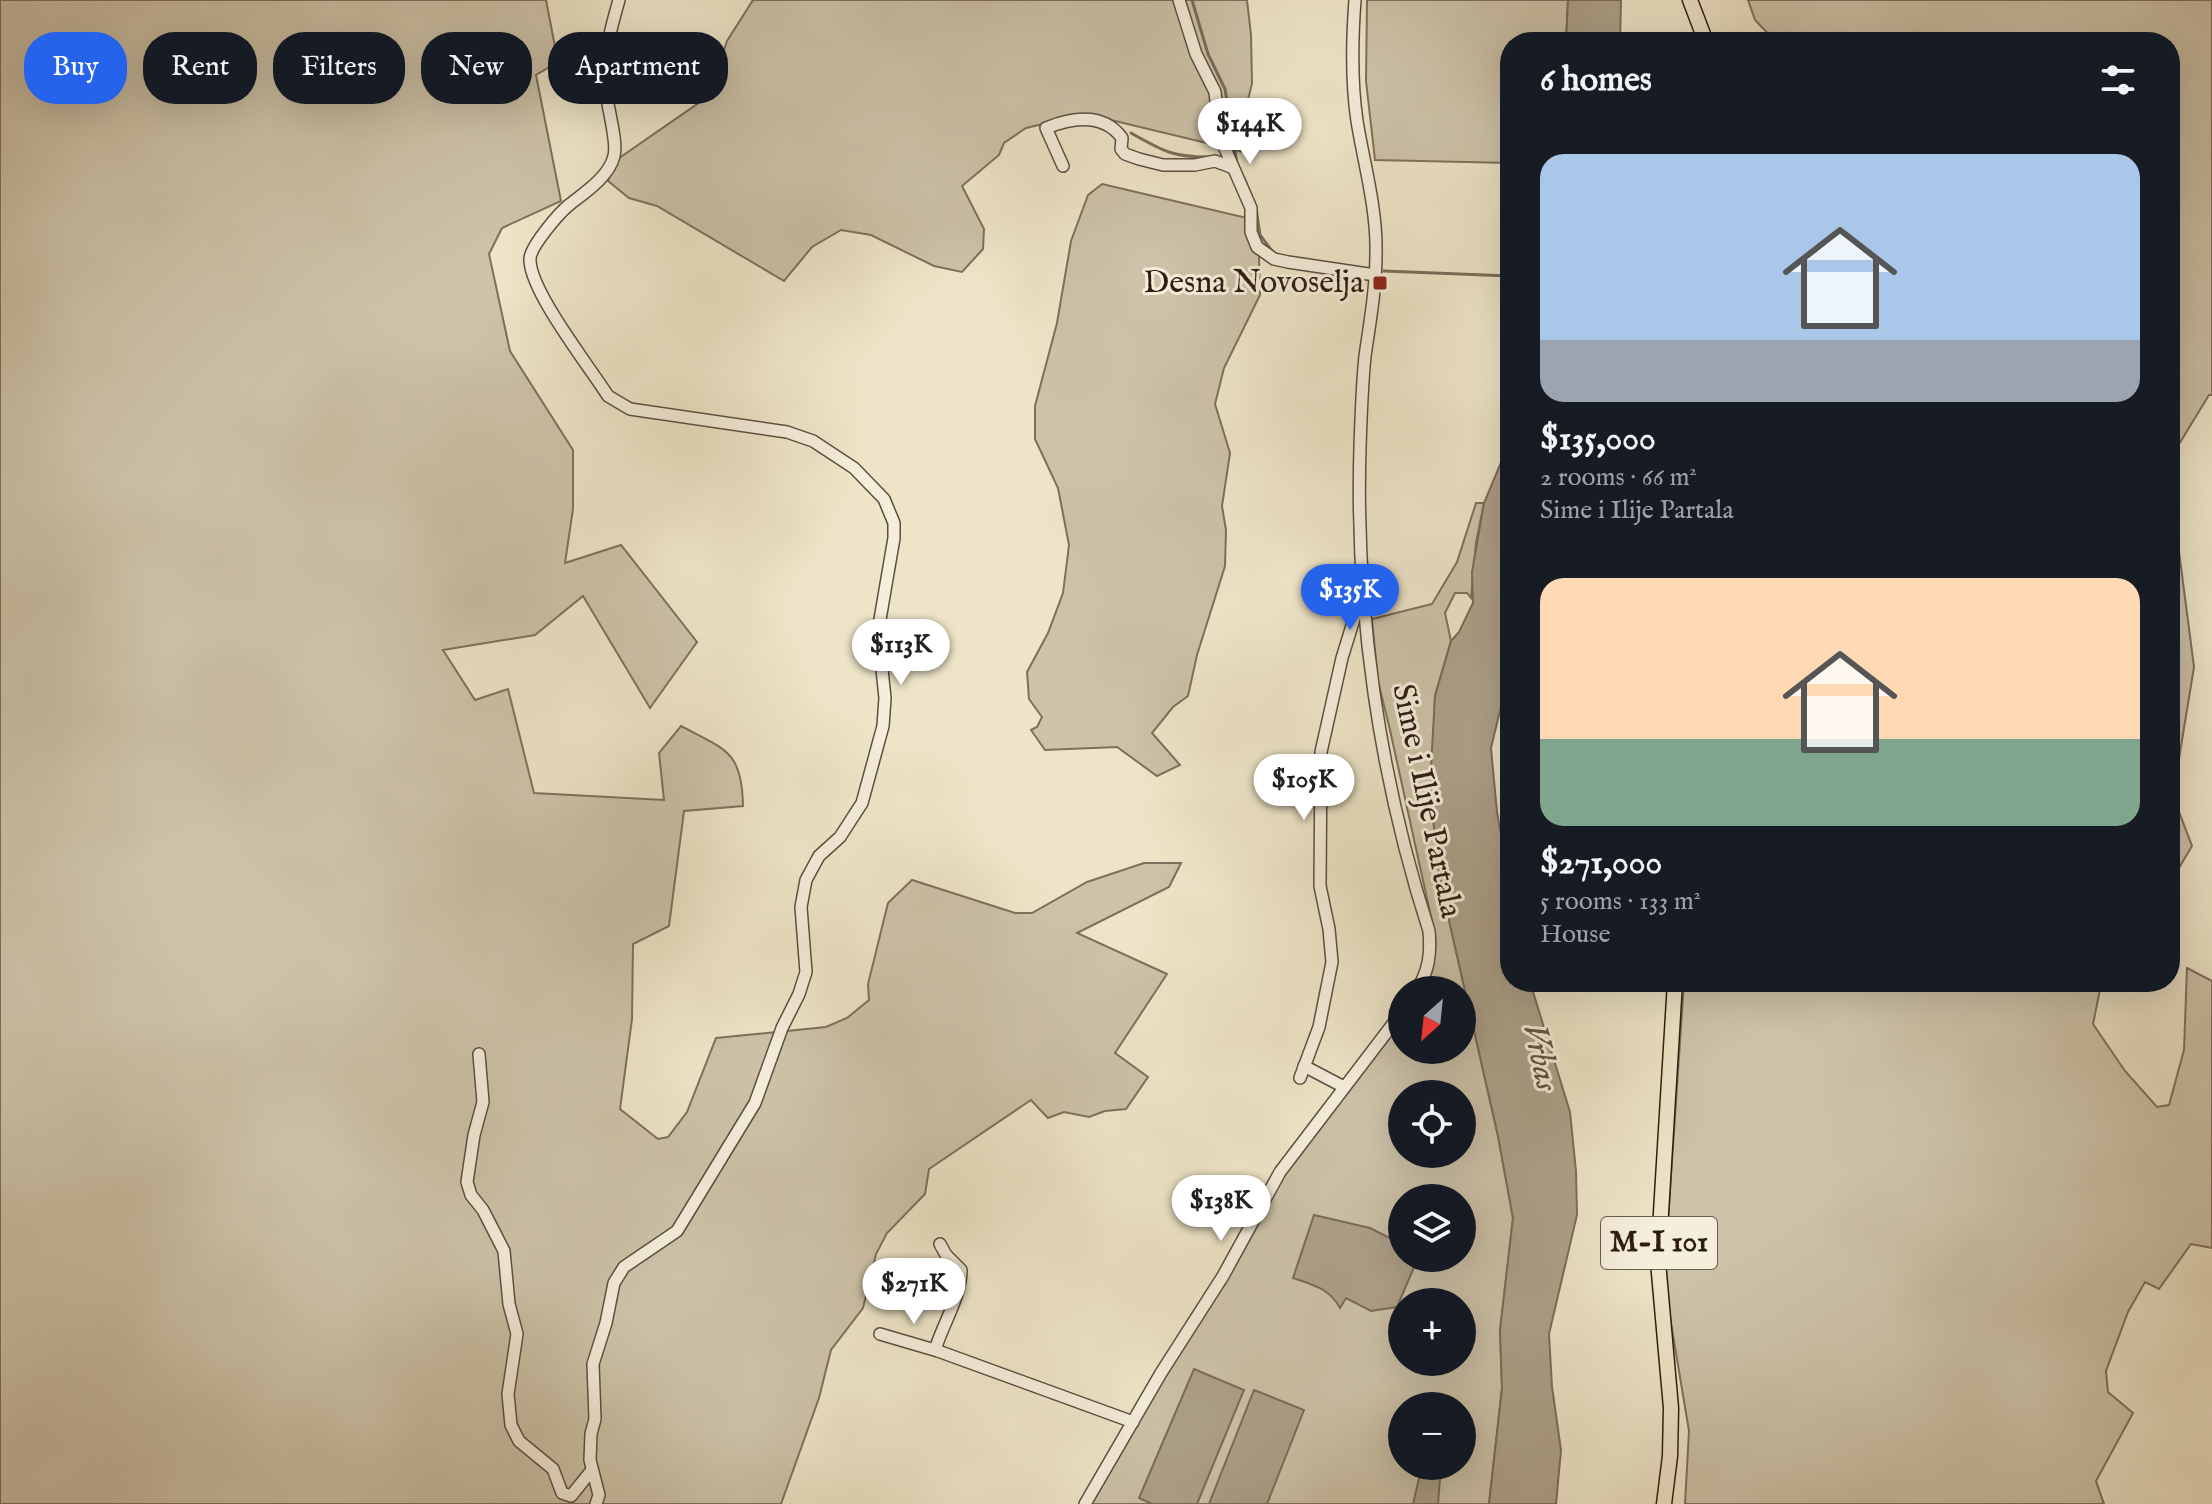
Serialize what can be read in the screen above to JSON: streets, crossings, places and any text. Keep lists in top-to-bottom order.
{
  "streets": {
    "main road": ["M-I 101"],
    "street": ["Sime i Ilije Partala"]
  },
  "water": ["Vrbas"],
  "places": {
    "transit": ["Desna Novoselja"]
  },
  "north": "bottom left",
  "page": {
    "chip": [
      "Buy",
      "Rent",
      "Filters",
      "New",
      "Apartment"
    ],
    "heading": "6 homes",
    "price": [
      "$144K",
      "$135K",
      "$113K",
      "$105K",
      "$138K",
      "$271K"
    ],
    "list": [
      {
        "name": "$135,000",
        "note": "2 rooms · 66 m² · Sime i Ilije Partala"
      },
      {
        "name": "$271,000",
        "note": "5 rooms · 133 m² · House"
      }
    ],
    "map_buttons": ["+", "−"]
  }
}
